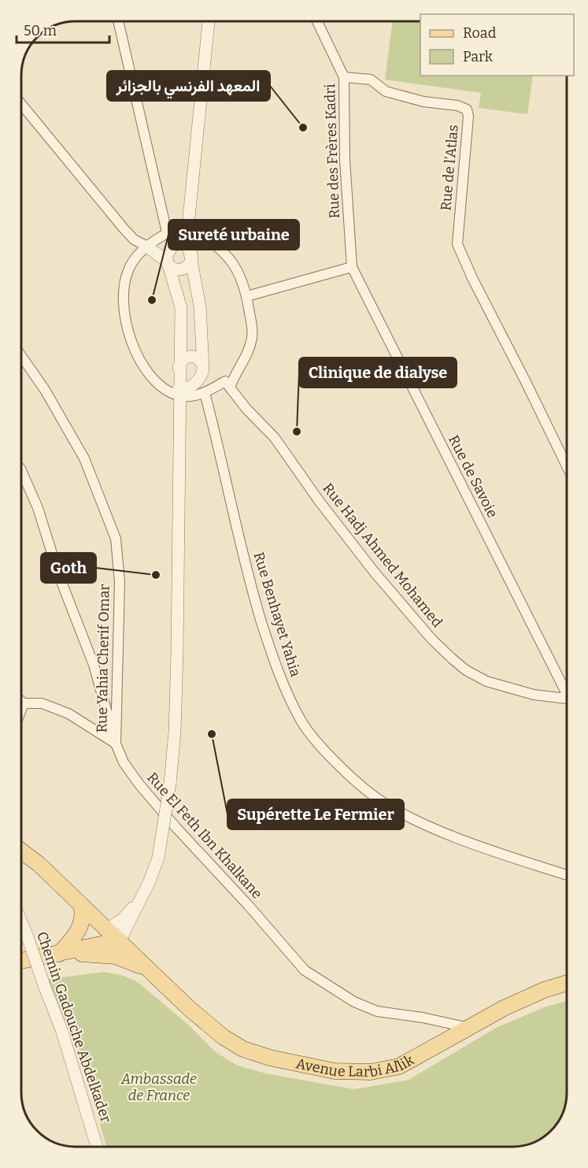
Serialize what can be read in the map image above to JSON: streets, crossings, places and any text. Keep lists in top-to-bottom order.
{
  "streets": {
    "main road": ["Avenue Larbi Allik"],
    "street": [
      "Rue des Frères Kadri",
      "Rue de l'Atlas",
      "Rue de Savoie",
      "Rue Hadj Ahmed Mohamed",
      "Rue Benhayet Yahia",
      "Rue Yahia Cherif Omar",
      "Rue El Feth Ibn Khalkane",
      "Chemin Gadouche Abdelkader"
    ]
  },
  "crossings": [
    ["Rue des Frères Kadri", "Rue de l'Atlas"],
    ["Rue des Frères Kadri", "Rue de Savoie"],
    ["Rue Yahia Cherif Omar", "Rue El Feth Ibn Khalkane"],
    ["Rue El Feth Ibn Khalkane", "Avenue Larbi Allik"]
  ],
  "parks": ["Ambassade de France"],
  "places": [
    "المعهد الفرنسي بالجزائر",
    "Sureté urbaine",
    "Clinique de dialyse",
    "Goth",
    "Supérette Le Fermier"
  ],
  "legend": ["Road", "Park"],
  "scale_bar": "50 m"
}
